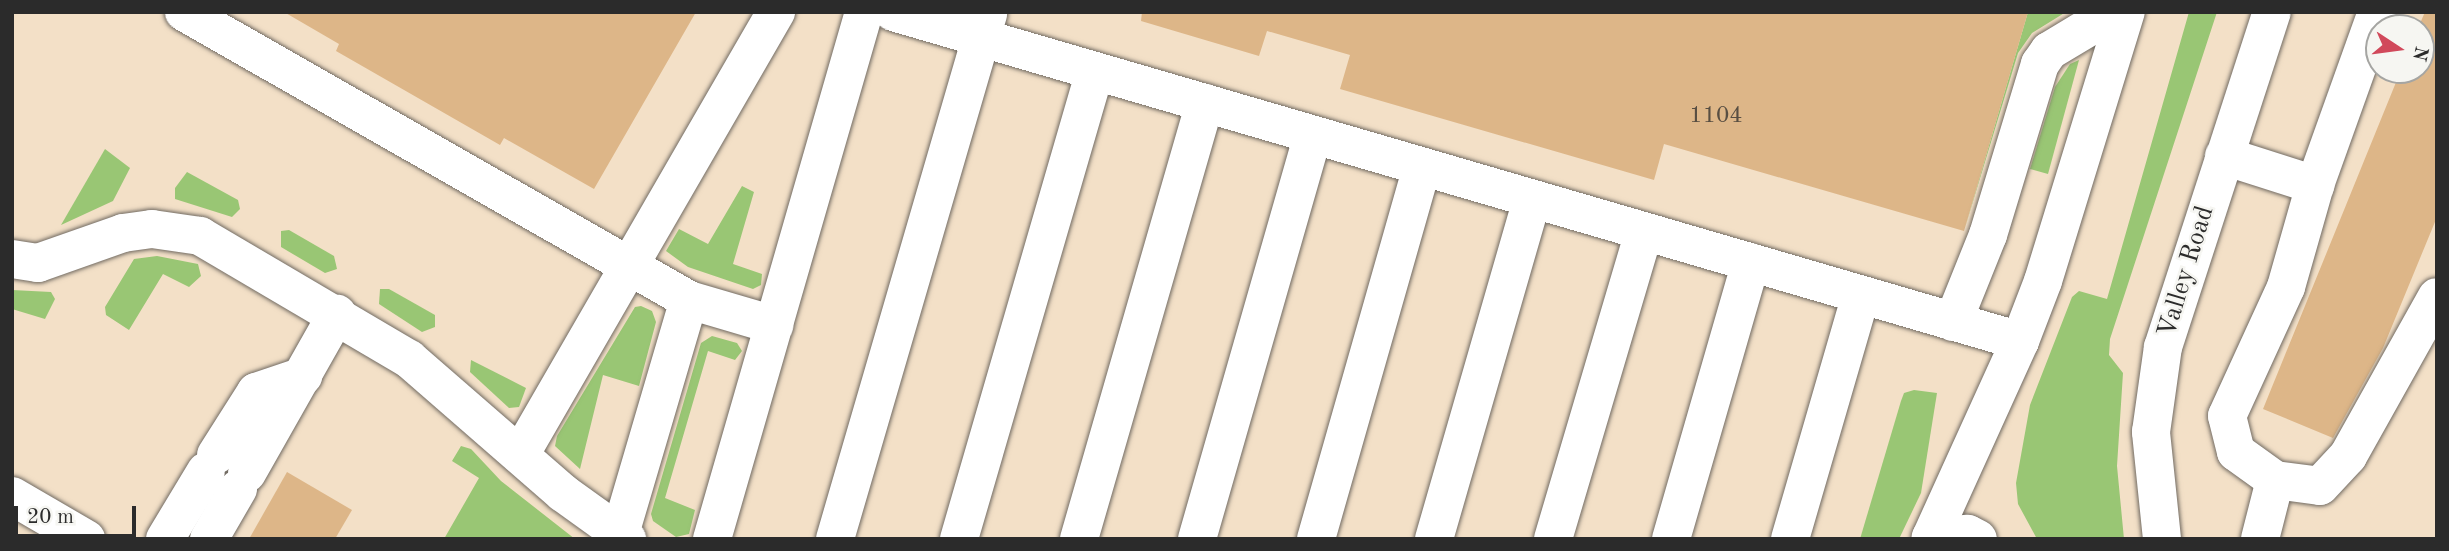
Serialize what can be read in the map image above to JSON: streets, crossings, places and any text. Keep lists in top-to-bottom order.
{
  "streets": {
    "street": ["Valley Road"]
  },
  "house_numbers": ["1104"],
  "scale_bar": "20 m",
  "north": "right"
}
